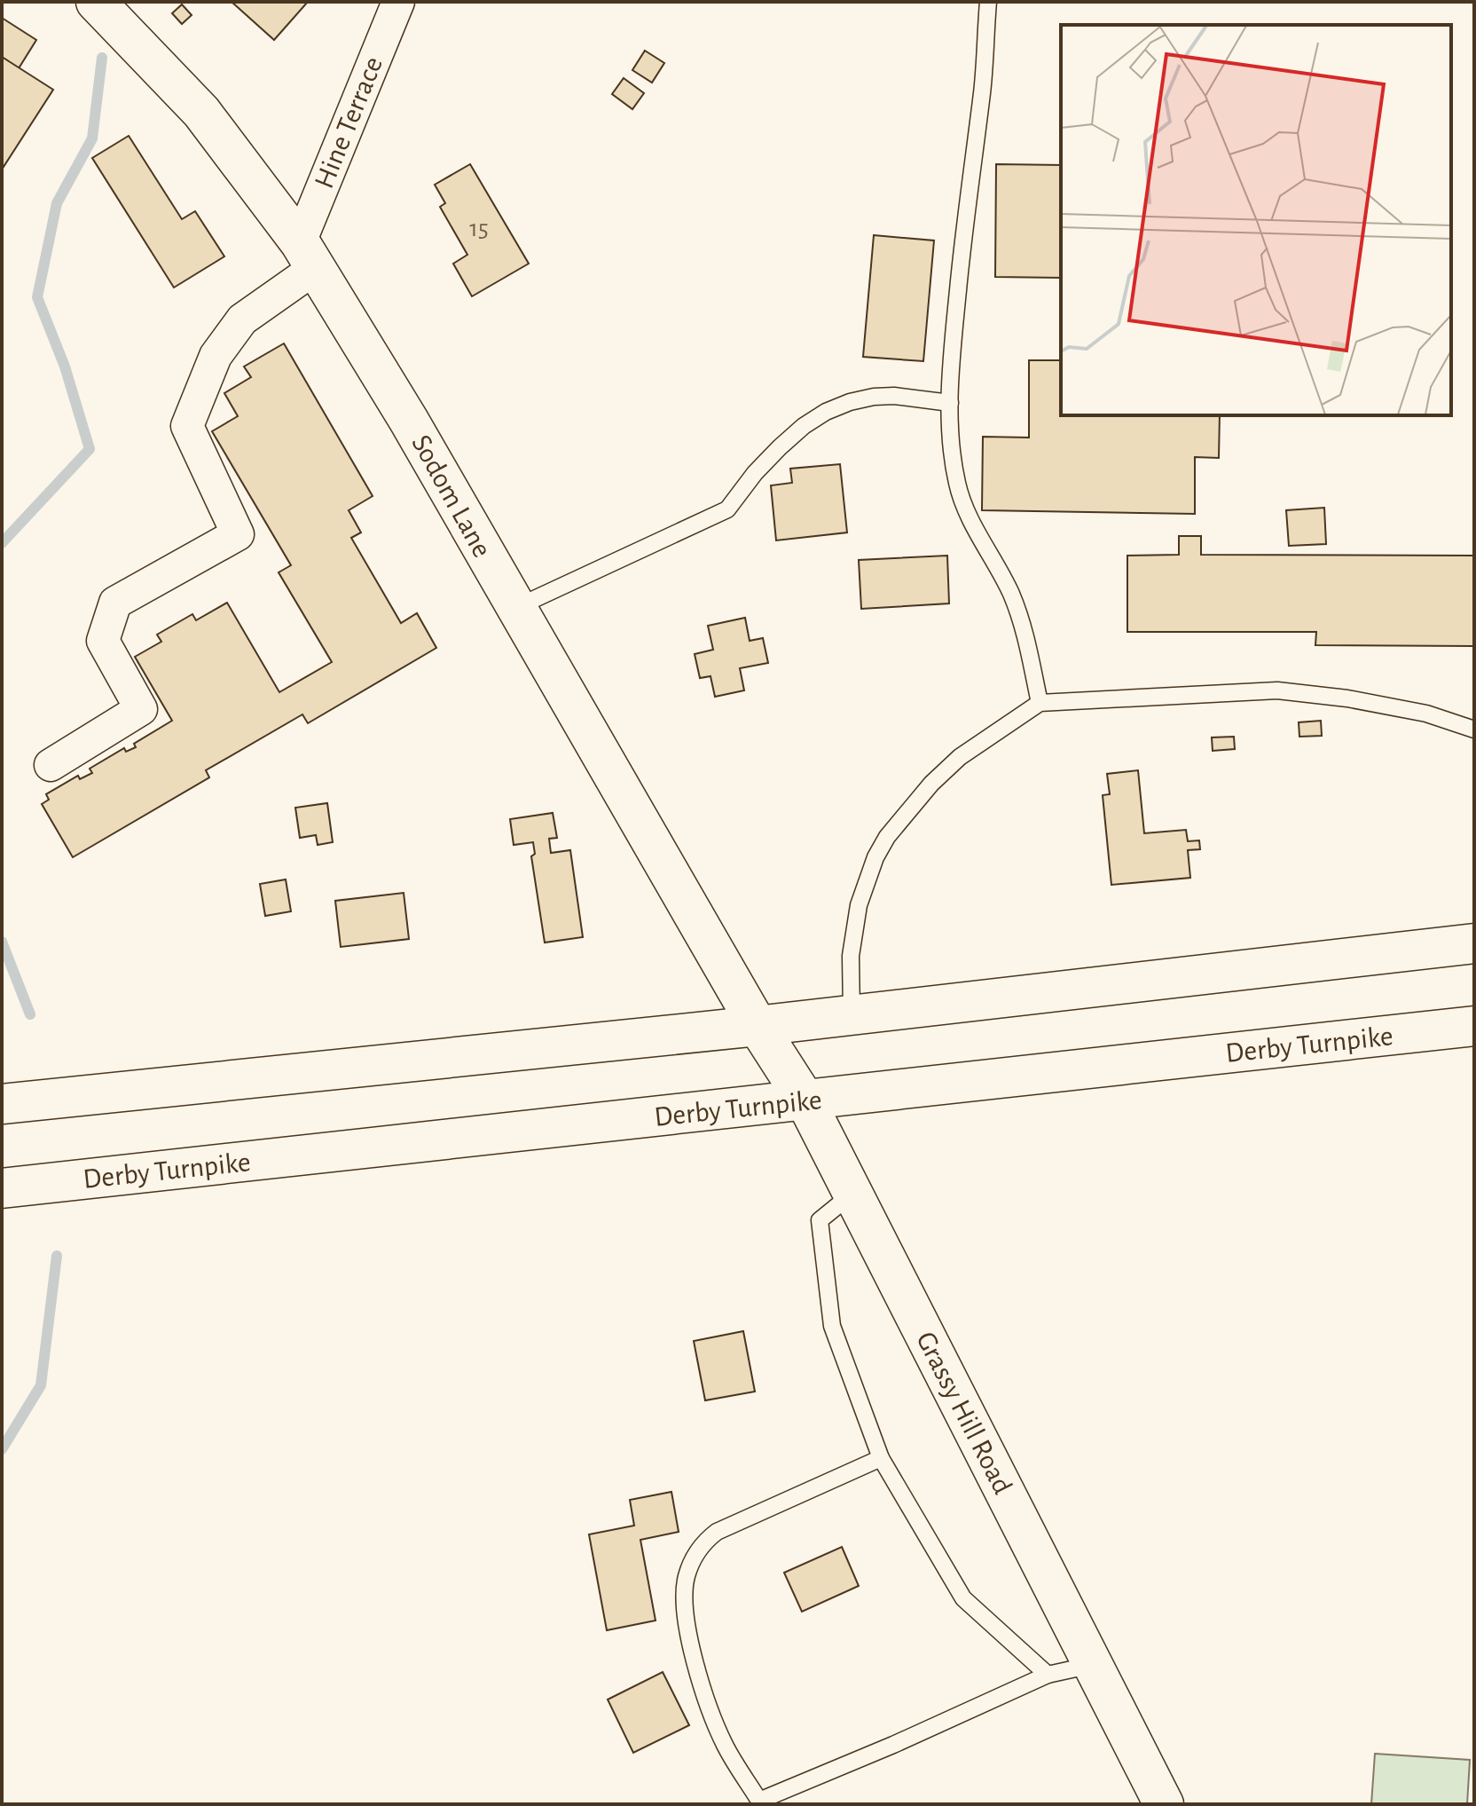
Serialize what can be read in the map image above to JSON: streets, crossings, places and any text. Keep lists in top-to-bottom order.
{
  "streets": {
    "main road": ["Sodom Lane", "Derby Turnpike", "Grassy Hill Road"],
    "street": ["Hine Terrace"]
  },
  "crossings": [
    ["Hine Terrace", "Sodom Lane"],
    ["Sodom Lane", "Grassy Hill Road"],
    ["Derby Turnpike", "Grassy Hill Road"]
  ],
  "house_numbers": ["15"]
}
